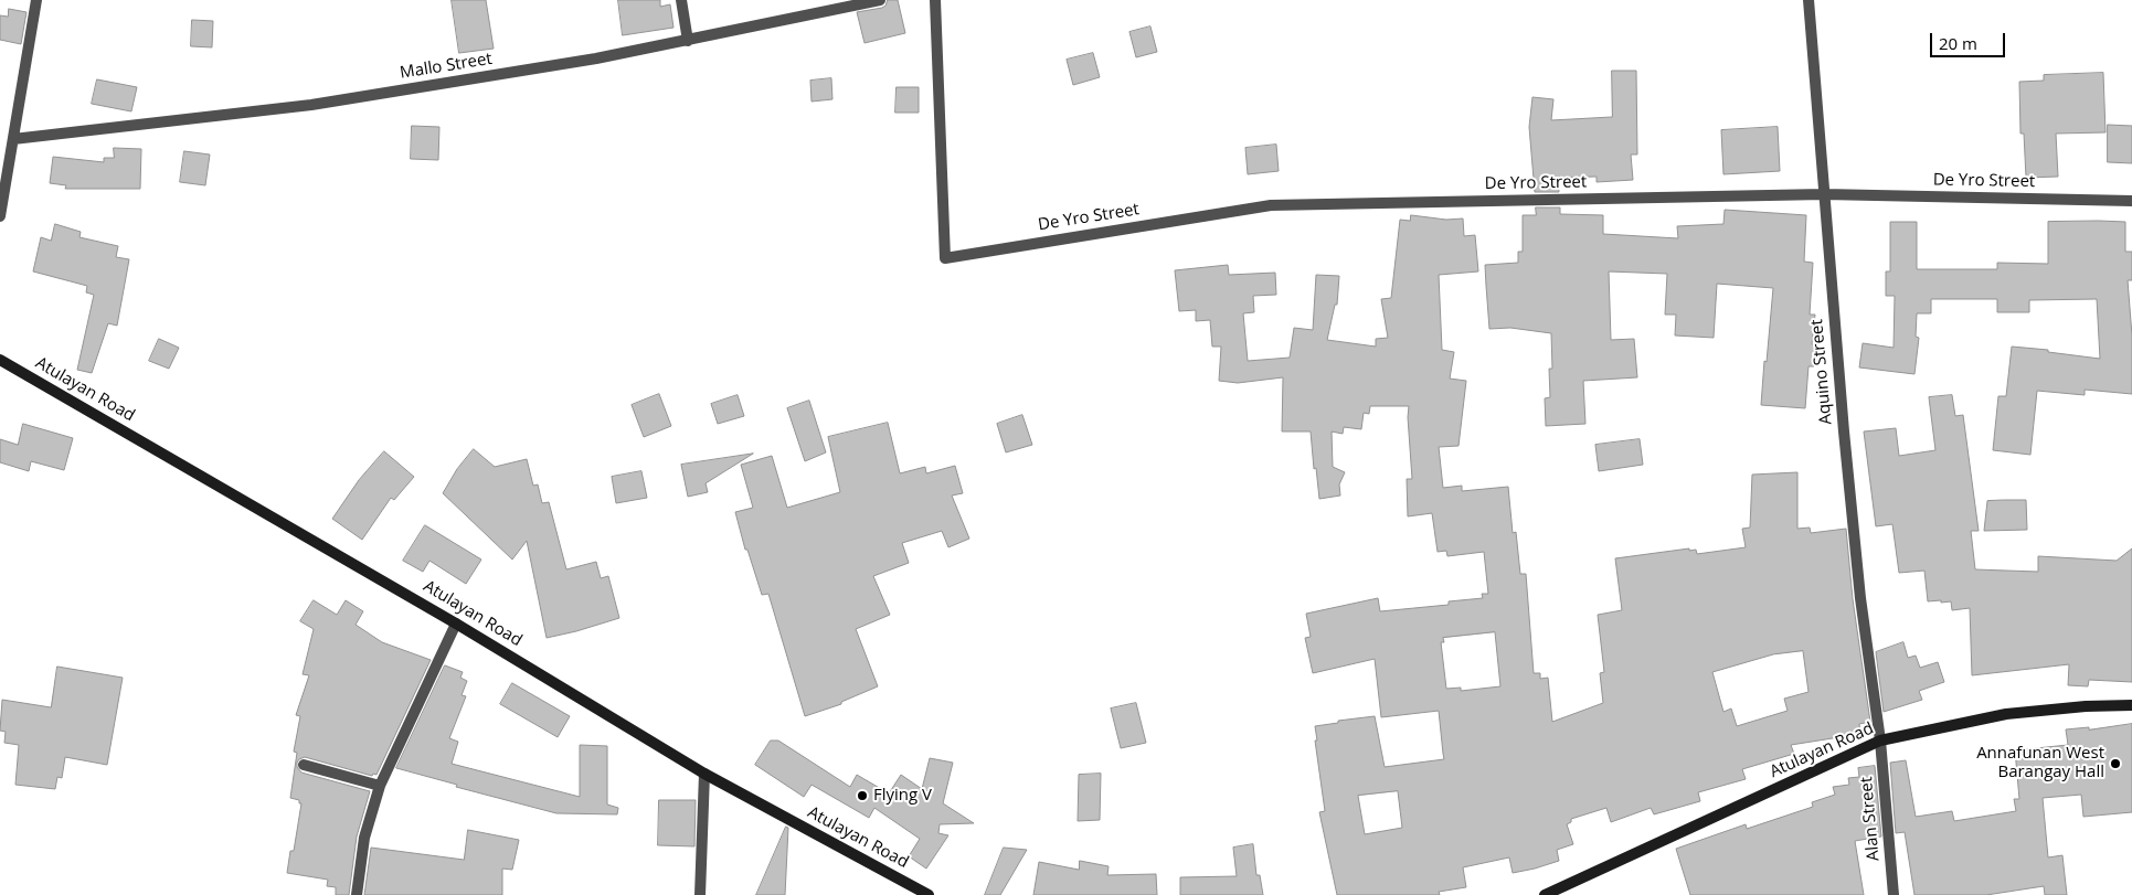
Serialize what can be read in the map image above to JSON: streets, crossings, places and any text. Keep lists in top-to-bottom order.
{
  "streets": {
    "main road": ["Atulayan Road"],
    "street": [
      "Mallo Street",
      "De Yro Street",
      "Aquino Street",
      "Alan Street"
    ]
  },
  "crossings": [
    ["De Yro Street", "Aquino Street"],
    ["Aquino Street", "Atulayan Road"],
    ["Aquino Street", "Alan Street"],
    ["Atulayan Road", "Alan Street"]
  ],
  "places": ["Annafunan West Barangay Hall", "Flying V"],
  "scale_bar": "20 m"
}
